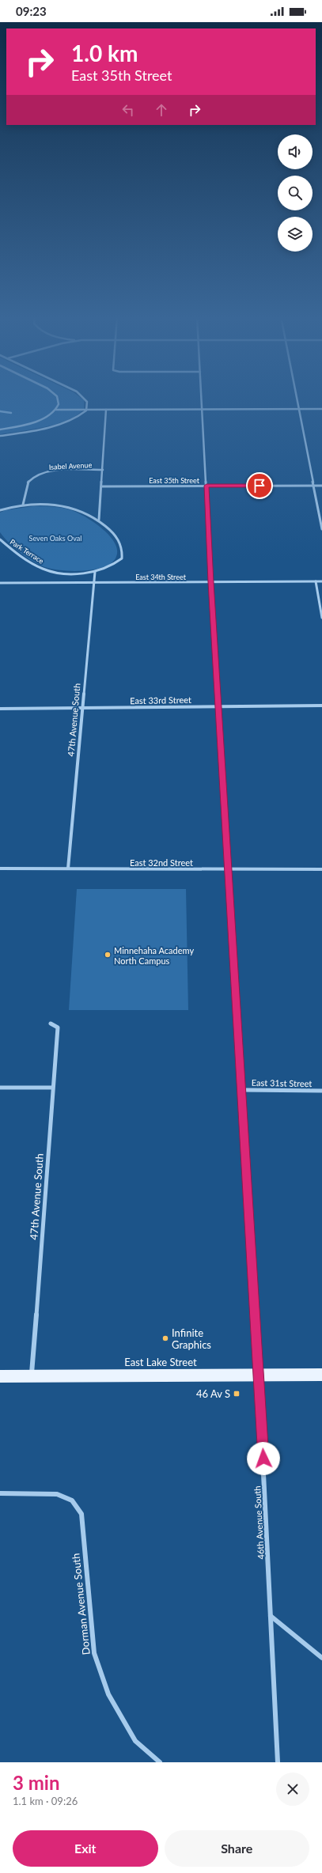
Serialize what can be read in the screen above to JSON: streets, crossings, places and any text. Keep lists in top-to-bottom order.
{
  "streets": {
    "main road": ["East Lake Street"],
    "street": [
      "Isabel Avenue",
      "East 35th Street",
      "Park Terrace",
      "East 34th Street",
      "East 33rd Street",
      "47th Avenue South",
      "East 32nd Street",
      "East 31st Street",
      "46th Avenue South",
      "Dorman Avenue South"
    ]
  },
  "crossings": [
    ["Isabel Avenue", "Park Terrace"],
    ["East 35th Street", "46th Avenue South"],
    ["Park Terrace", "47th Avenue South"],
    ["East 34th Street", "47th Avenue South"],
    ["East 34th Street", "46th Avenue South"],
    ["East 33rd Street", "47th Avenue South"],
    ["East 33rd Street", "46th Avenue South"],
    ["47th Avenue South", "East 32nd Street"],
    ["47th Avenue South", "East Lake Street"],
    ["East 32nd Street", "46th Avenue South"],
    ["East 31st Street", "46th Avenue South"],
    ["East Lake Street", "46th Avenue South"]
  ],
  "parks": ["Seven Oaks Oval"],
  "places": {
    "other": ["Minnehaha Academy North Campus", "Infinite Graphics"],
    "transit": ["46 Av S"]
  },
  "page": {
    "status": "09:23",
    "turn": ["1.0 km", "East 35th Street"],
    "heading": ["3 min", "1.1 km · 09:26"],
    "buttons": ["Exit", "Share"]
  }
}
